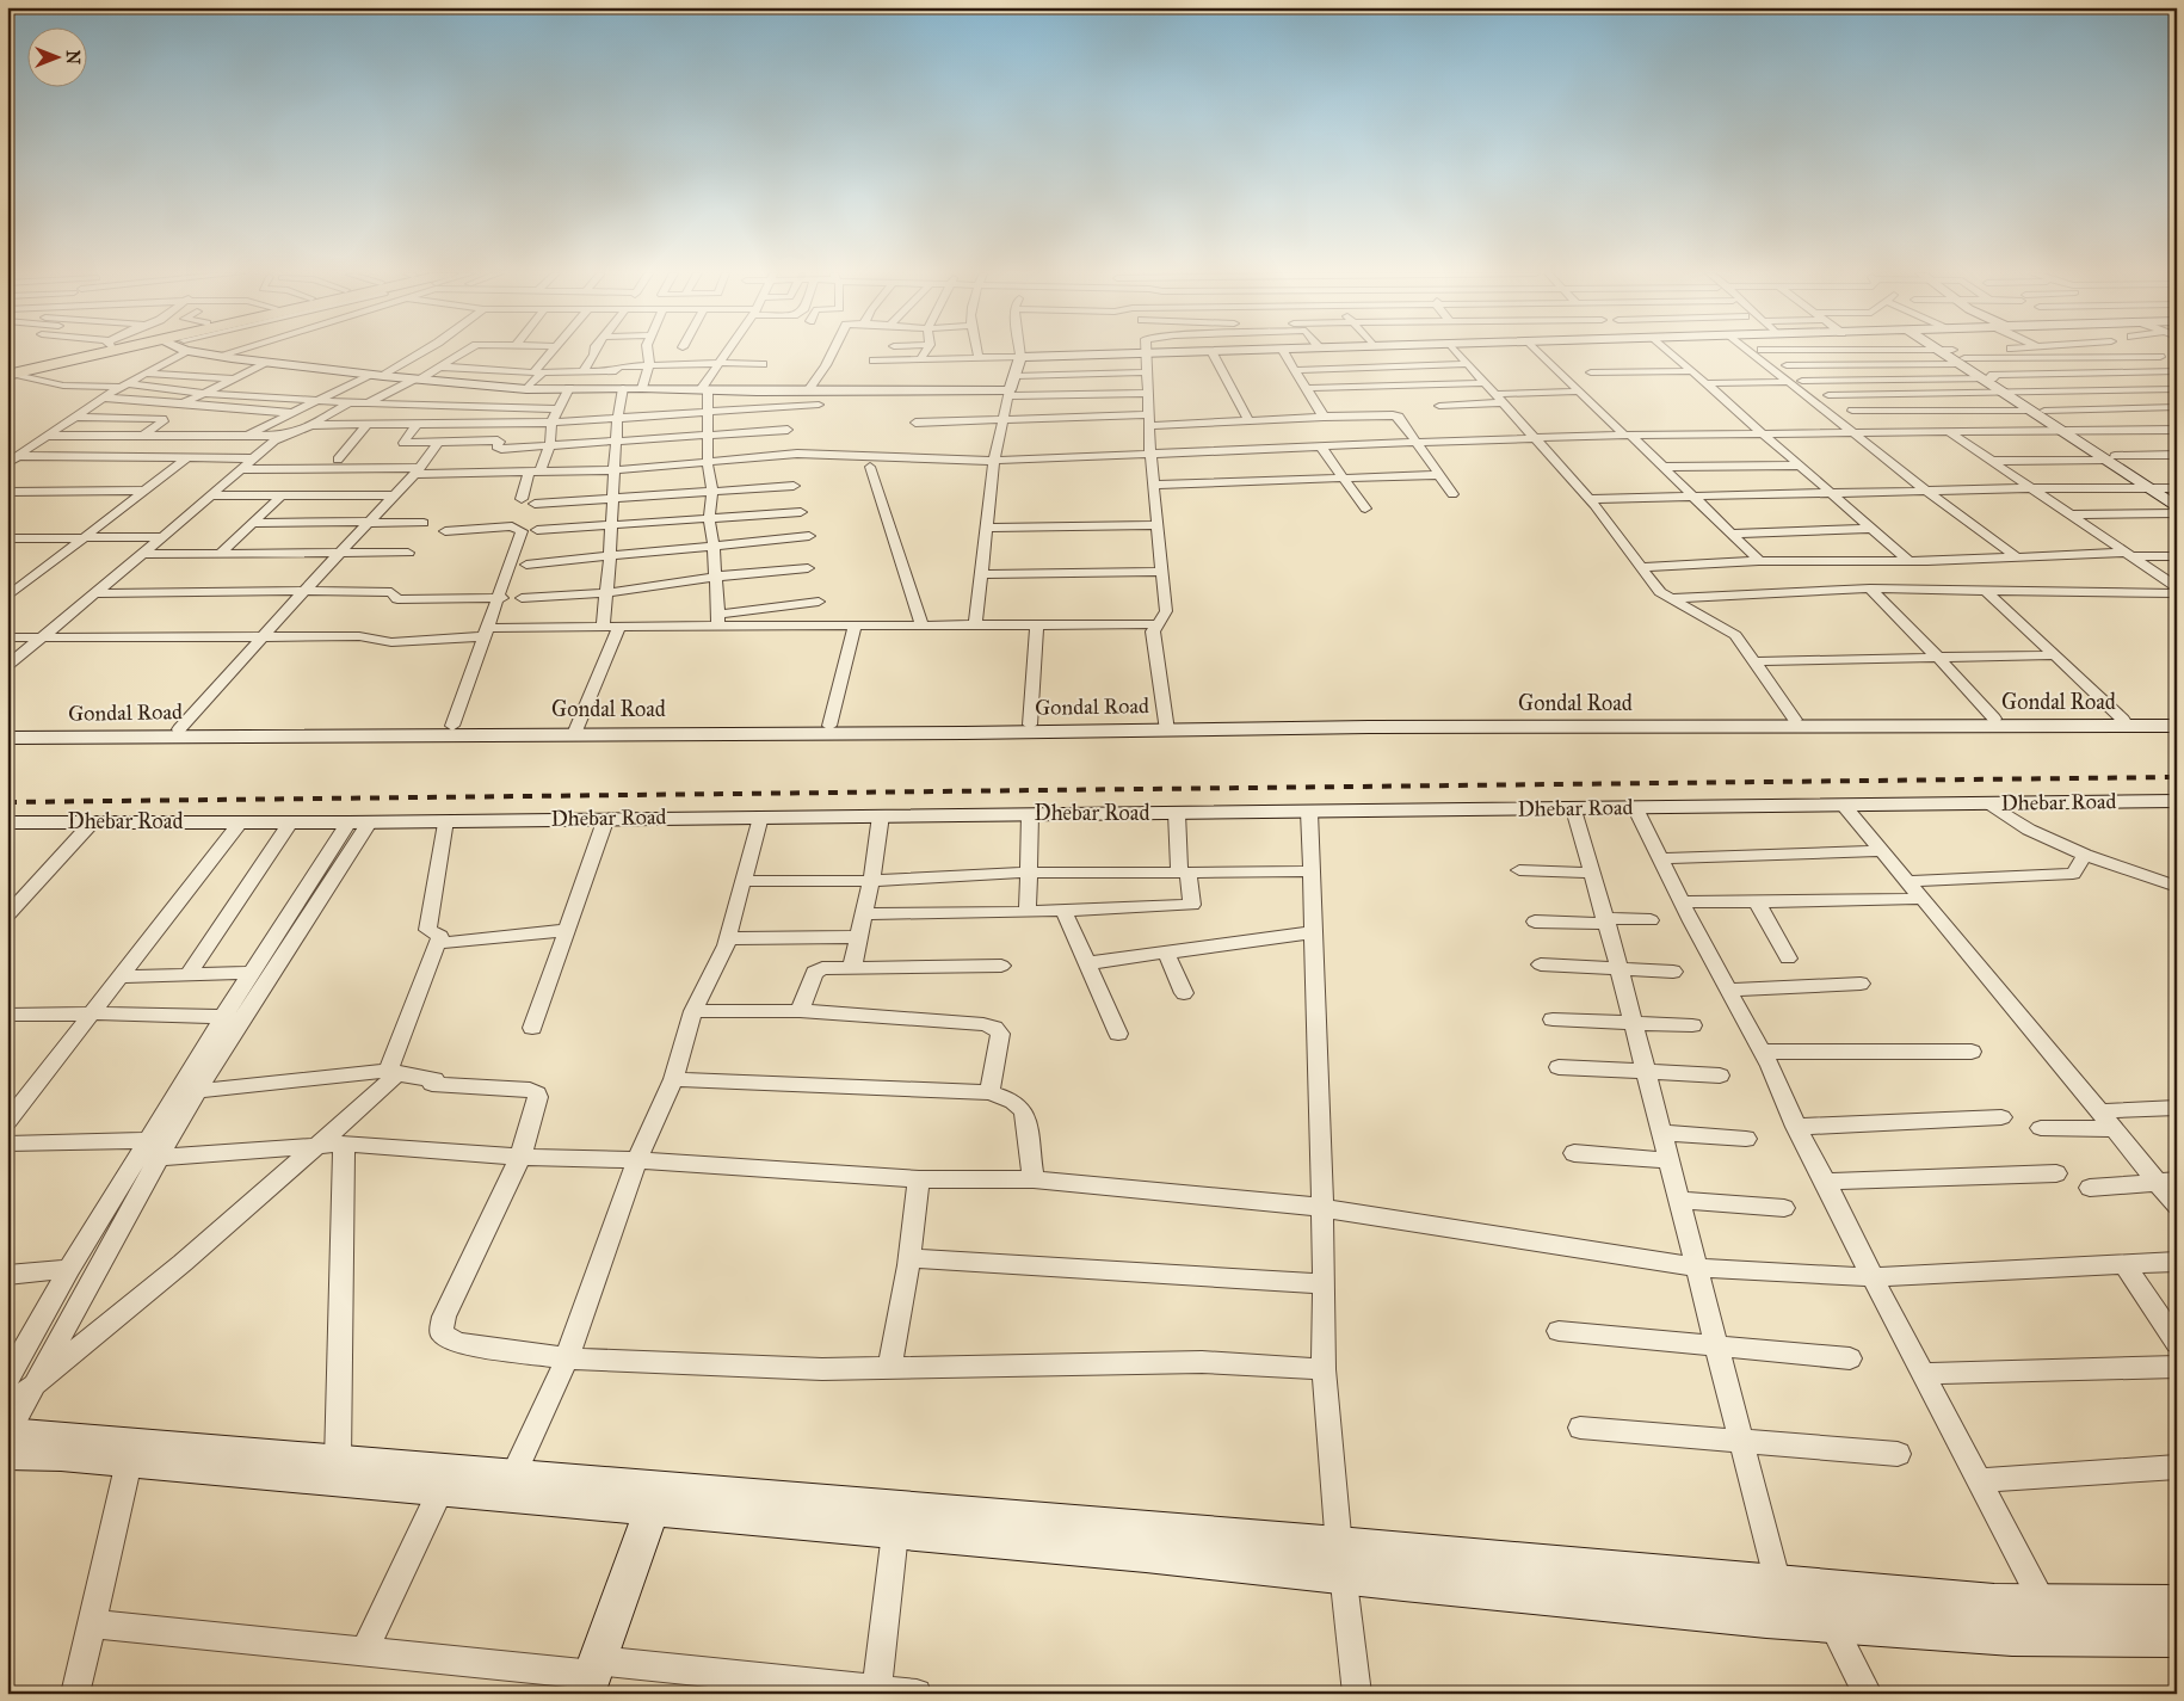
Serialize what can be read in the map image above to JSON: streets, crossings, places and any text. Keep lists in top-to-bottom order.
{
  "streets": {
    "street": ["Gondal Road", "Dhebar Road"]
  },
  "north": "right"
}
